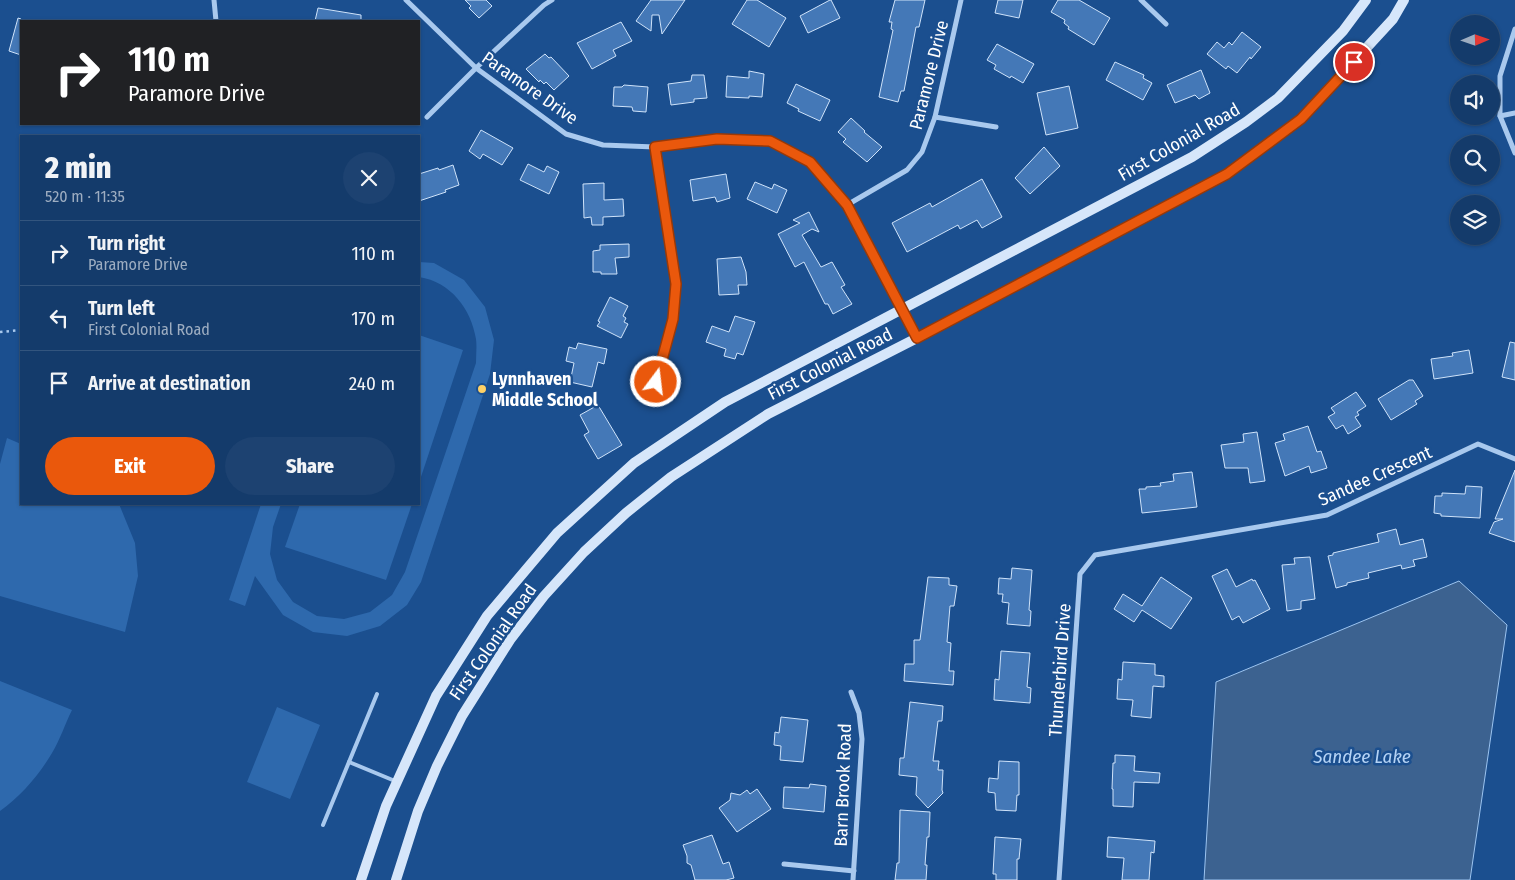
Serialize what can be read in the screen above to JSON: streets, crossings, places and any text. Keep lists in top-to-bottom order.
{
  "streets": {
    "main road": ["First Colonial Road"],
    "street": [
      "Paramore Drive",
      "Sandee Crescent",
      "Thunderbird Drive",
      "Barn Brook Road"
    ]
  },
  "crossings": [
    ["Paramore Drive", "First Colonial Road"],
    ["Sandee Crescent", "Thunderbird Drive"]
  ],
  "water": ["Sandee Lake"],
  "places": ["Lynnhaven Middle School"],
  "north": "right",
  "page": {
    "turn": ["110 m", "Paramore Drive"],
    "heading": ["2 min", "520 m · 11:35"],
    "list": [
      {
        "name": "Turn right",
        "note": "Paramore Drive",
        "value": "110 m"
      },
      {
        "name": "Turn left",
        "note": "First Colonial Road",
        "value": "170 m"
      },
      {
        "name": "Arrive at destination",
        "value": "240 m"
      }
    ],
    "buttons": ["Exit", "Share"]
  }
}
